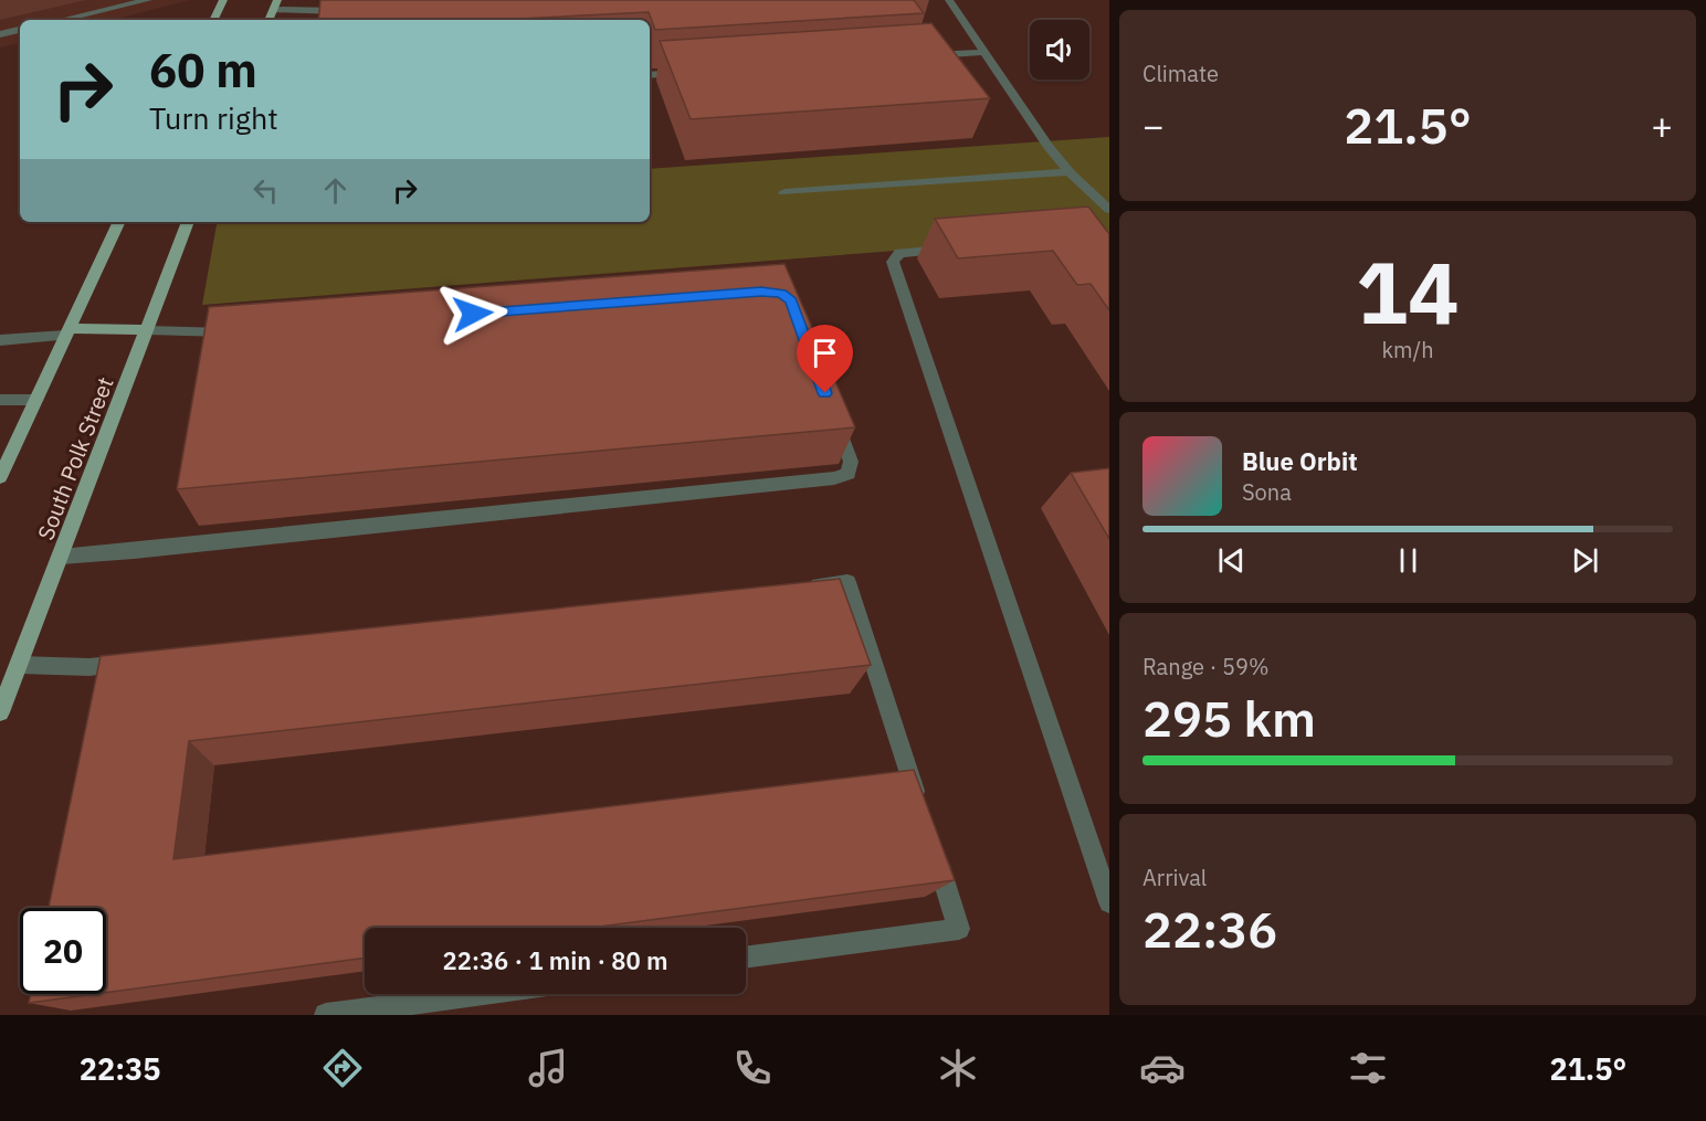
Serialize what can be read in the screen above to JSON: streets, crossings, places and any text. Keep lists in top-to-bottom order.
{
  "streets": {
    "main road": ["South Polk Street"]
  },
  "page": {
    "tile": [
      "Climate",
      ["14", "km/h"],
      ["Range · 59%", "295 km"],
      ["Arrival", "22:36"]
    ],
    "turn": ["60 m", "Turn right"],
    "heat": ["−", "21.5°", "+"],
    "song": ["Blue Orbit", "Sona"],
    "limit": "20",
    "trip": "22:36 · 1 min · 80 m",
    "tabs": ["22:35", "21.5°"]
  }
}
